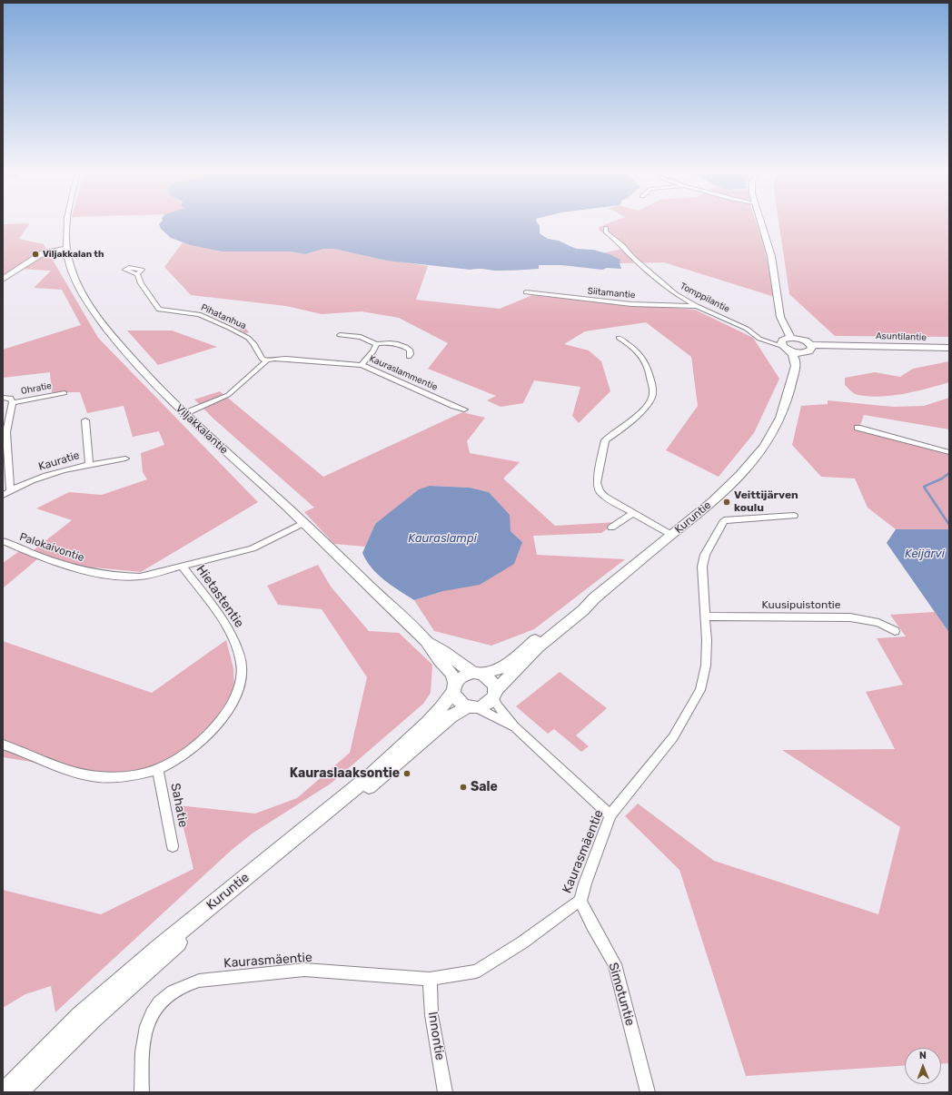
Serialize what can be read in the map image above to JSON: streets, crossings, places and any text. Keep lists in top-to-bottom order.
{
  "streets": {
    "main road": ["Asuntilantie", "Viljakkalantie", "Kuruntie"],
    "street": [
      "Siitamantie",
      "Tomppilantie",
      "Pihatanhua",
      "Kauraslammentie",
      "Ohratie",
      "Kauratie",
      "Palokaivontie",
      "Hietastentie",
      "Kuusipuistontie",
      "Sahatie",
      "Kaurasmäentie",
      "Simotuntie",
      "Innontie"
    ]
  },
  "crossings": [
    ["Siitamantie", "Tomppilantie"],
    ["Pihatanhua", "Kauraslammentie"],
    ["Asuntilantie", "Kuruntie"],
    ["Viljakkalantie", "Kuruntie"],
    ["Viljakkalantie", "Palokaivontie"],
    ["Palokaivontie", "Hietastentie"],
    ["Hietastentie", "Sahatie"],
    ["Kuusipuistontie", "Kaurasmäentie"],
    ["Kaurasmäentie", "Simotuntie"],
    ["Kaurasmäentie", "Innontie"]
  ],
  "water": ["Kauraslampi", "Keijärvi"],
  "places": [
    "Viljakkalan th",
    "Veittijärven koulu",
    "Kauraslaaksontie",
    "Sale"
  ],
  "north": "top"
}
